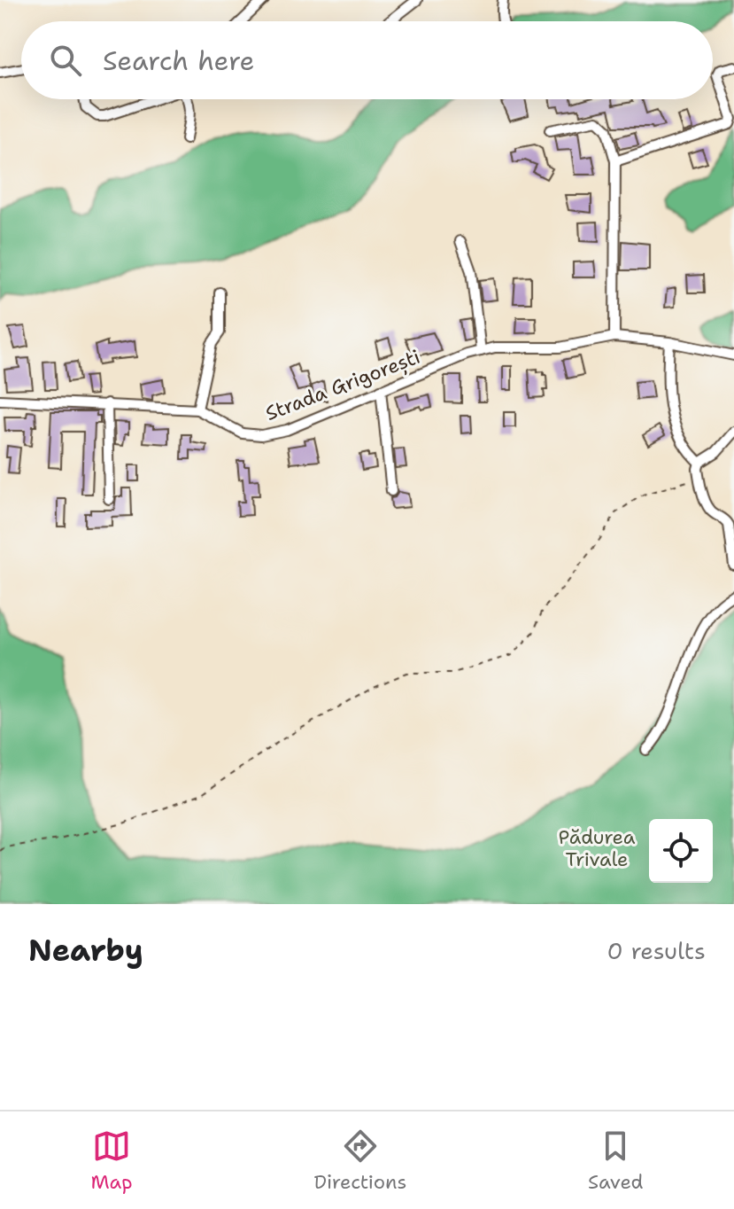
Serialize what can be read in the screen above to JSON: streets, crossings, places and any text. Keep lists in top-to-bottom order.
{
  "streets": {
    "street": ["Strada Grigorești"]
  },
  "parks": ["Pădurea Trivale"],
  "page": {
    "search": "Search here",
    "heading": ["Nearby", "0 results"],
    "nav": ["Map", "Directions", "Saved"]
  }
}
